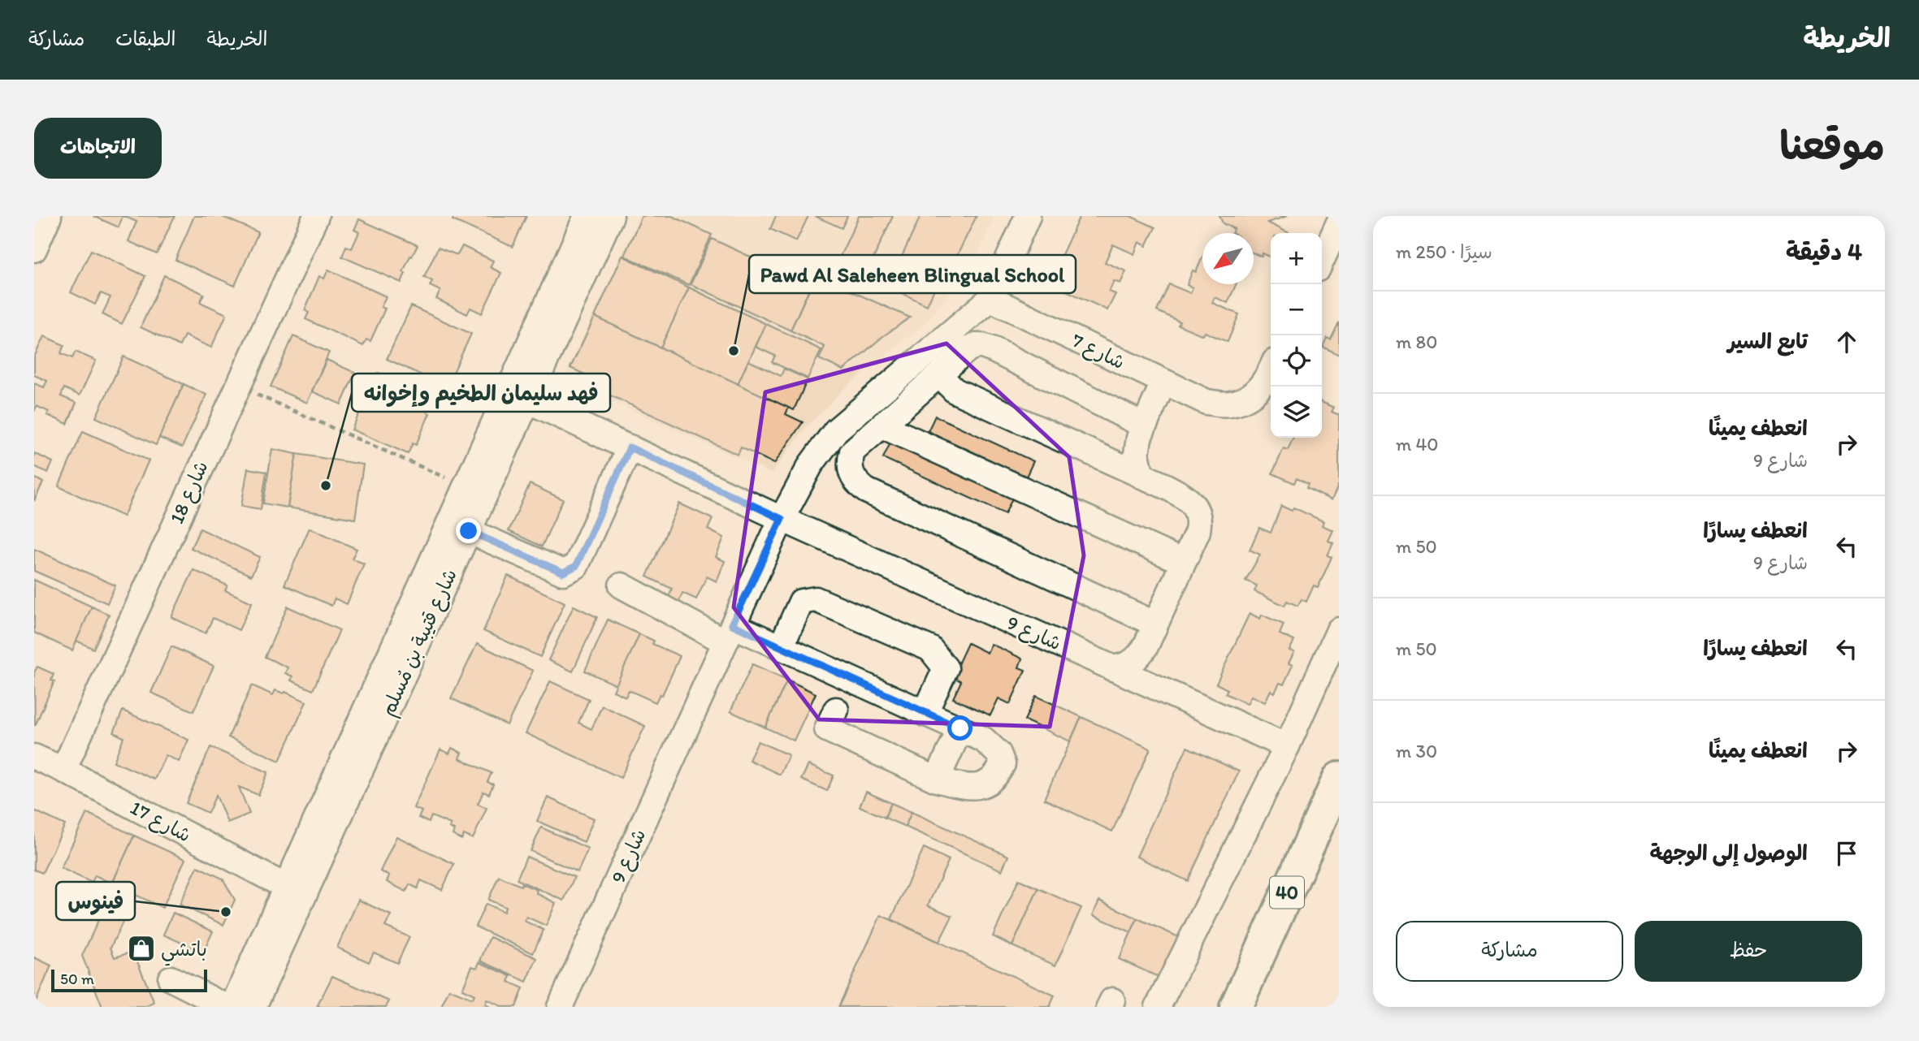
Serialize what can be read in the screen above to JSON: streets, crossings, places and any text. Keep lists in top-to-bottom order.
{
  "streets": {
    "highway": ["40"],
    "street": [
      "شارع 7",
      "شارع 18",
      "شارع 9",
      "شارع قتيبة بن مُسلم",
      "شارع 17"
    ]
  },
  "crossings": [
    ["شارع 7", "شارع 9"],
    ["شارع 18", "شارع 17"],
    ["شارع 9", "شارع قتيبة بن مُسلم"],
    ["شارع قتيبة بن مُسلم", "شارع 17"]
  ],
  "places": {
    "other": ["Pawd Al Saleheen Blingual School", "فهد سليمان الطخيم وإخوانه", "فينوس"],
    "shop": ["باتشي"]
  },
  "scale_bar": "50 m",
  "north": "bottom left",
  "page": {
    "header": "الخريطة",
    "nav": ["الخريطة", "الطبقات", "مشاركة"],
    "title": "موقعنا",
    "buttons": [
      "الاتجاهات",
      ["حفظ", "مشاركة"]
    ],
    "heading": ["4 دقيقة", "سيرًا · 250 m"],
    "map_buttons": ["+", "−"],
    "list": [
      ["تابع السير", "80 m"],
      ["انعطف يمينًا", "شارع 9", "40 m"],
      ["انعطف يسارًا", "شارع 9", "50 m"],
      ["انعطف يسارًا", "50 m"],
      ["انعطف يمينًا", "30 m"],
      "الوصول إلى الوجهة"
    ],
    "scale": "50 m"
  }
}
